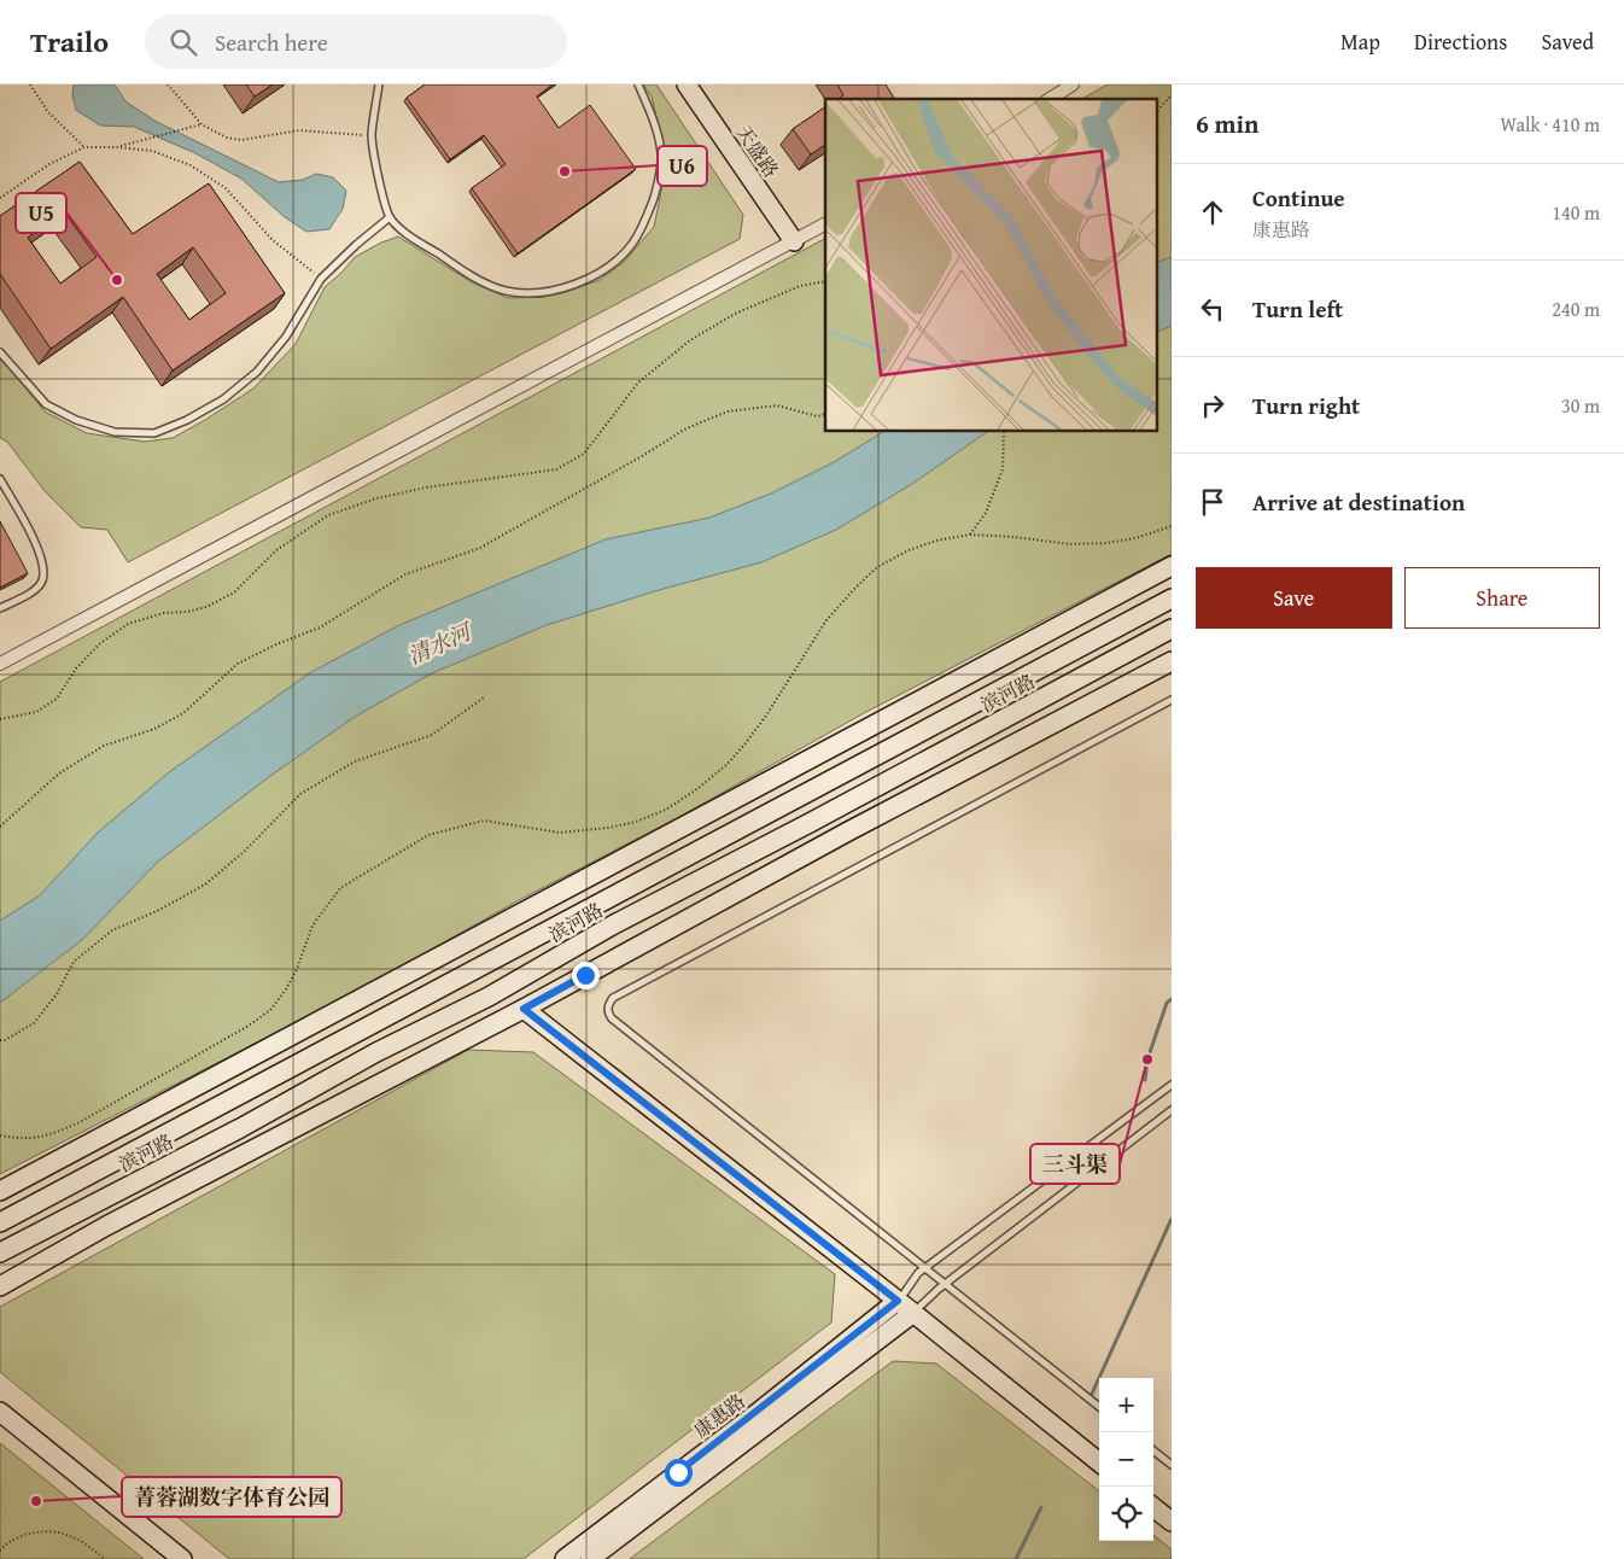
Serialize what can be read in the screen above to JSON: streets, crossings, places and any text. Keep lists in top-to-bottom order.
{
  "streets": {
    "street": ["天盛路", "滨河路", "康惠路"]
  },
  "water": ["清水河"],
  "places": [
    "U6",
    "U5",
    "三斗渠",
    "菁蓉湖数字体育公园"
  ],
  "page": {
    "header": "Trailo",
    "search": "Search here",
    "nav": ["Map", "Directions", "Saved"],
    "heading": ["6 min", "Walk · 410 m"],
    "list": [
      ["Continue", "康惠路", "140 m"],
      ["Turn left", "240 m"],
      ["Turn right", "30 m"],
      "Arrive at destination"
    ],
    "buttons": ["Save", "Share"],
    "map_buttons": ["+", "−"]
  }
}
